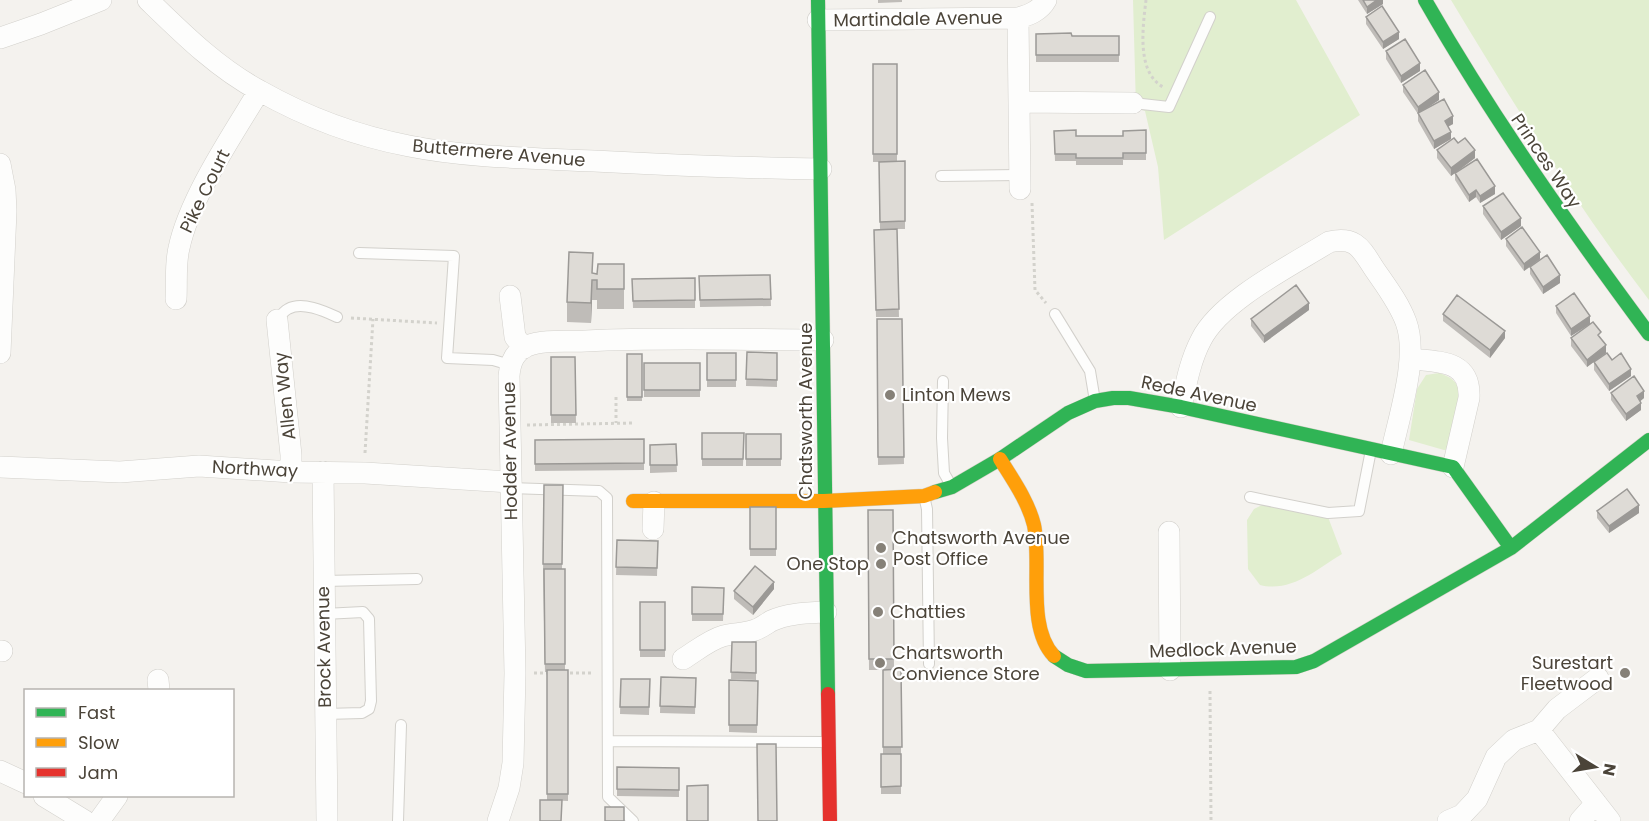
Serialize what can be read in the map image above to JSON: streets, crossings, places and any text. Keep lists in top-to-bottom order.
{
  "streets": {
    "street": [
      "Martindale Avenue",
      "Buttermere Avenue",
      "Princes Way",
      "Pike Court",
      "Rede Avenue",
      "Allen Way",
      "Chatsworth Avenue",
      "Hodder Avenue",
      "Northway",
      "Brock Avenue",
      "Medlock Avenue"
    ]
  },
  "crossings": [
    ["Martindale Avenue", "Chatsworth Avenue"],
    ["Buttermere Avenue", "Pike Court"],
    ["Buttermere Avenue", "Chatsworth Avenue"],
    ["Rede Avenue", "Chatsworth Avenue"],
    ["Rede Avenue", "Medlock Avenue"],
    ["Allen Way", "Northway"],
    ["Hodder Avenue", "Northway"],
    ["Northway", "Brock Avenue"]
  ],
  "places": [
    "Linton Mews",
    "Chatsworth Avenue Post Office",
    "One Stop",
    "Chatties",
    "Chartsworth Convience Store",
    "Surestart Fleetwood"
  ],
  "legend": ["Fast", "Slow", "Jam"],
  "north": "right"
}
